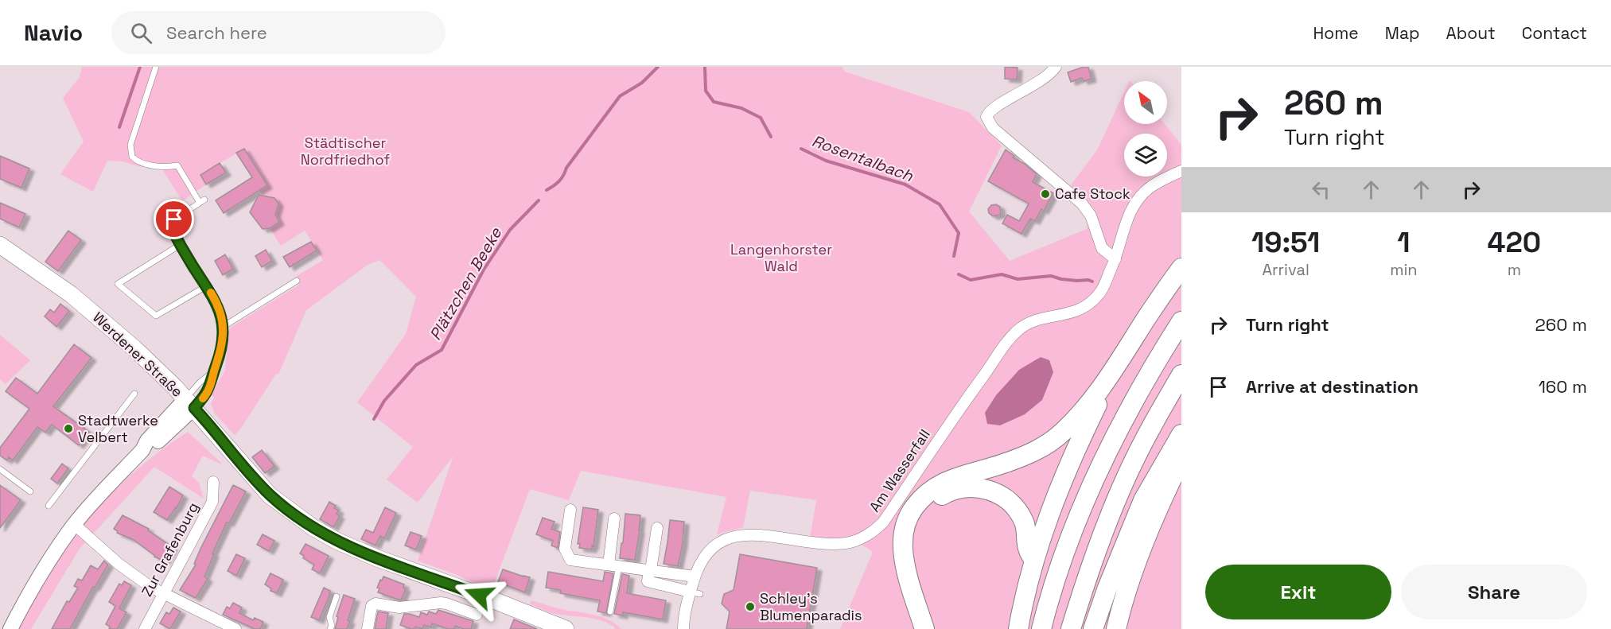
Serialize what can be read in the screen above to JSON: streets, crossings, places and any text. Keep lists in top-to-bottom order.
{
  "streets": {
    "main road": ["Werdener Straße"],
    "street": ["Am Wasserfall", "Zur Grafenburg"]
  },
  "water": ["Rosentalbach", "Plätzchen Beeke"],
  "parks": ["Städtischer Nordfriedhof", "Langenhorster Wald"],
  "places": ["Cafe Stock", "Stadtwerke Velbert", "Schley's Blumenparadis"],
  "north": "top left",
  "page": {
    "header": "Navio",
    "search": "Search here",
    "nav": [
      "Home",
      "Map",
      "About",
      "Contact"
    ],
    "turn": ["260 m", "Turn right"],
    "eta": [
      "19:51",
      "Arrival",
      "1",
      "min",
      "420",
      "m"
    ],
    "list": [
      {
        "name": "Turn right",
        "value": "260 m"
      },
      {
        "name": "Arrive at destination",
        "value": "160 m"
      }
    ],
    "buttons": ["Exit", "Share"]
  }
}
